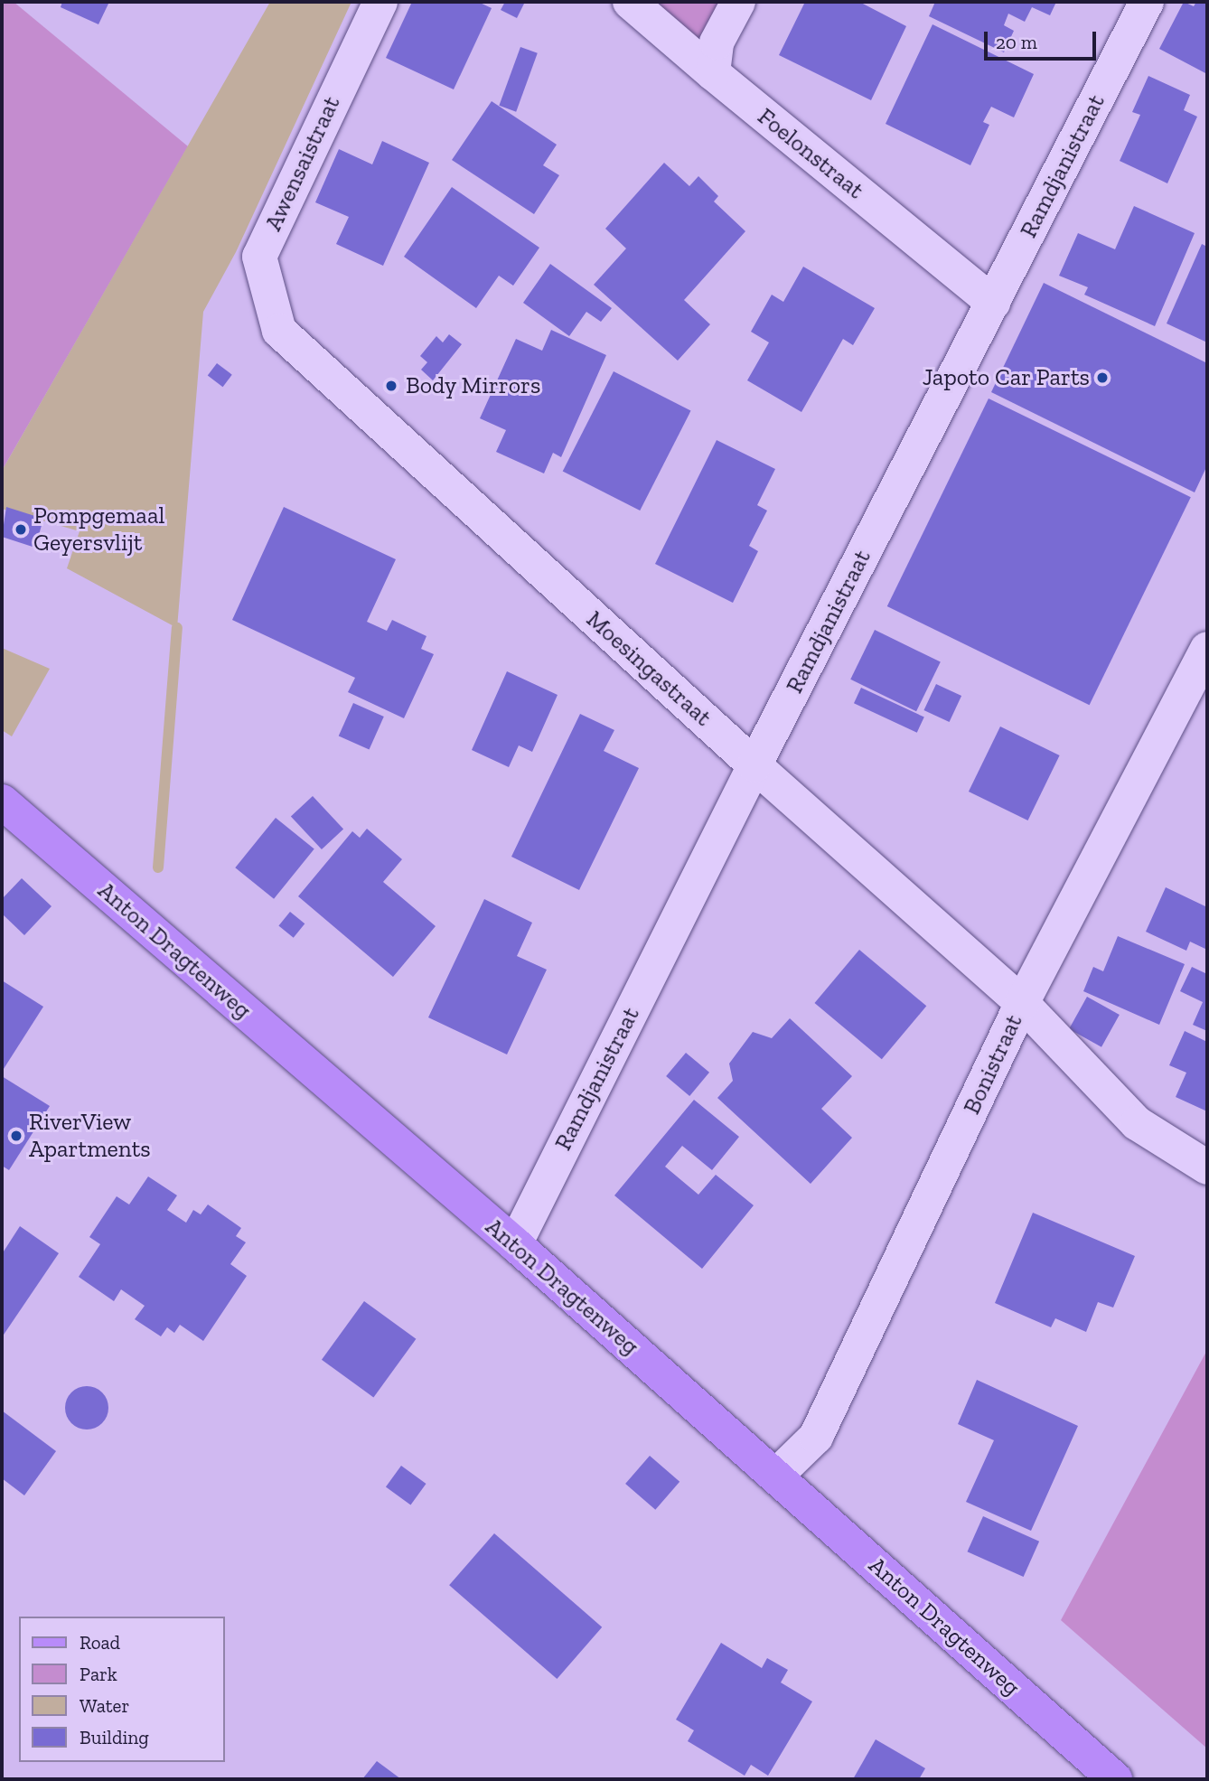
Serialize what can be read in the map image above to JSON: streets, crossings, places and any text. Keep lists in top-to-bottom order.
{
  "streets": {
    "main road": ["Anton Dragtenweg"],
    "street": [
      "Foelonstraat",
      "Awensaistraat",
      "Ramdjanistraat",
      "Moesingastraat",
      "Bonistraat"
    ]
  },
  "crossings": [
    ["Foelonstraat", "Ramdjanistraat"],
    ["Awensaistraat", "Moesingastraat"],
    ["Ramdjanistraat", "Moesingastraat"],
    ["Ramdjanistraat", "Anton Dragtenweg"],
    ["Moesingastraat", "Bonistraat"],
    ["Anton Dragtenweg", "Bonistraat"]
  ],
  "places": [
    "Japoto Car Parts",
    "Body Mirrors",
    "Pompgemaal Geyersvlijt",
    "RiverView Apartments"
  ],
  "legend": [
    "Road",
    "Park",
    "Water",
    "Building"
  ],
  "scale_bar": "20 m"
}
